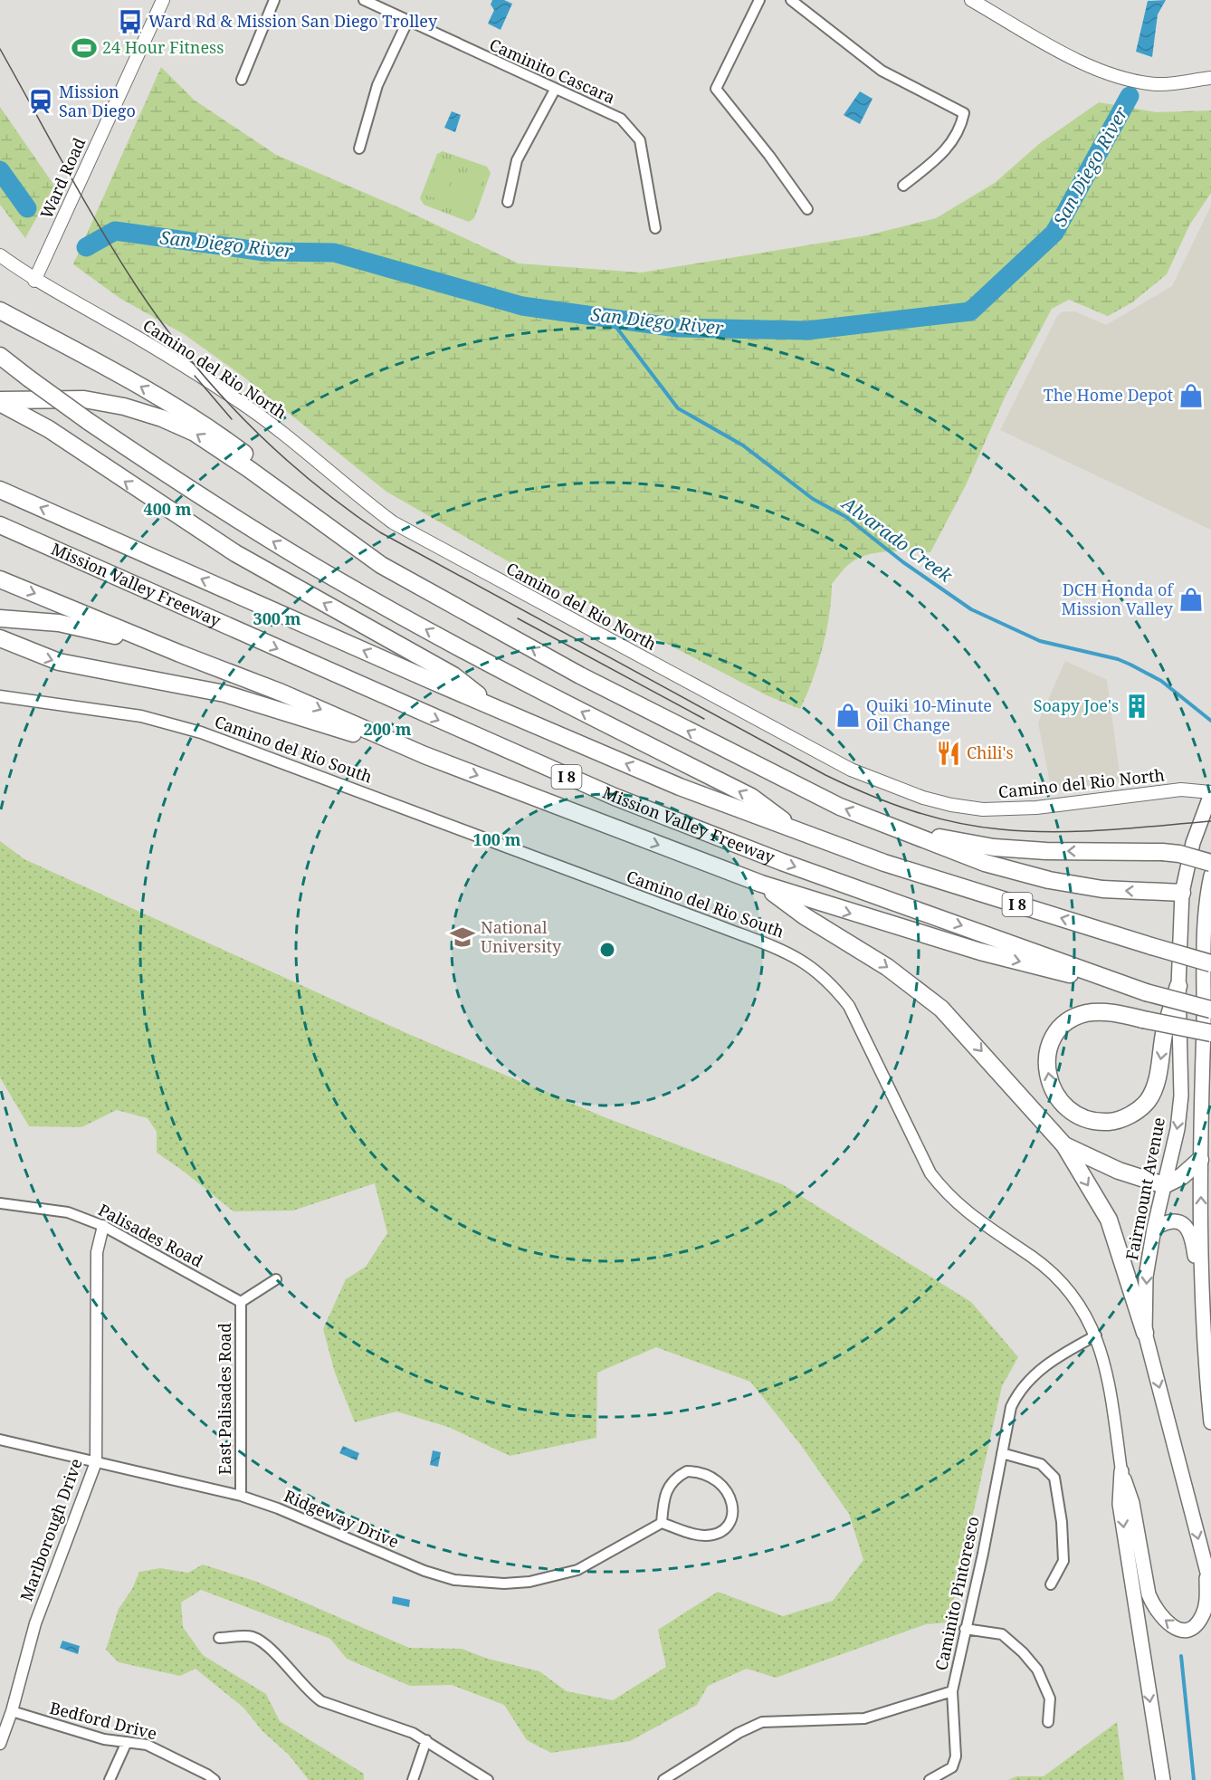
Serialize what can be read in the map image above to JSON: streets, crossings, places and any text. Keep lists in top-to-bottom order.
{
  "streets": {
    "highway": ["Mission Valley Freeway", "I 8"],
    "main road": ["Ward Road", "Camino del Rio North", "Fairmount Avenue"],
    "street": [
      "Caminito Cascara",
      "Camino del Rio South",
      "Palisades Road",
      "East Palisades Road",
      "Ridgeway Drive",
      "Marlborough Drive",
      "Caminito Pintoresco",
      "Bedford Drive"
    ]
  },
  "crossings": [
    ["Ward Road", "Camino del Rio North"],
    ["Camino del Rio North", "Fairmount Avenue"],
    ["Camino del Rio South", "Caminito Pintoresco"],
    ["Palisades Road", "East Palisades Road"],
    ["Palisades Road", "Marlborough Drive"],
    ["East Palisades Road", "Ridgeway Drive"],
    ["Ridgeway Drive", "Marlborough Drive"],
    ["Marlborough Drive", "Bedford Drive"]
  ],
  "water": ["San Diego River", "Alvarado Creek"],
  "places": {
    "bus stop": ["Ward Rd & Mission San Diego Trolley"],
    "sports": ["24 Hour Fitness"],
    "station": ["Mission San Diego"],
    "shop": ["The Home Depot", "DCH Honda of Mission Valley", "Quiki 10-Minute Oil Change"],
    "building": ["Soapy Joe's"],
    "restaurant": ["Chili's"],
    "school or university": ["National University"]
  },
  "rings": [
    "400 m",
    "300 m",
    "200 m",
    "100 m"
  ]
}
